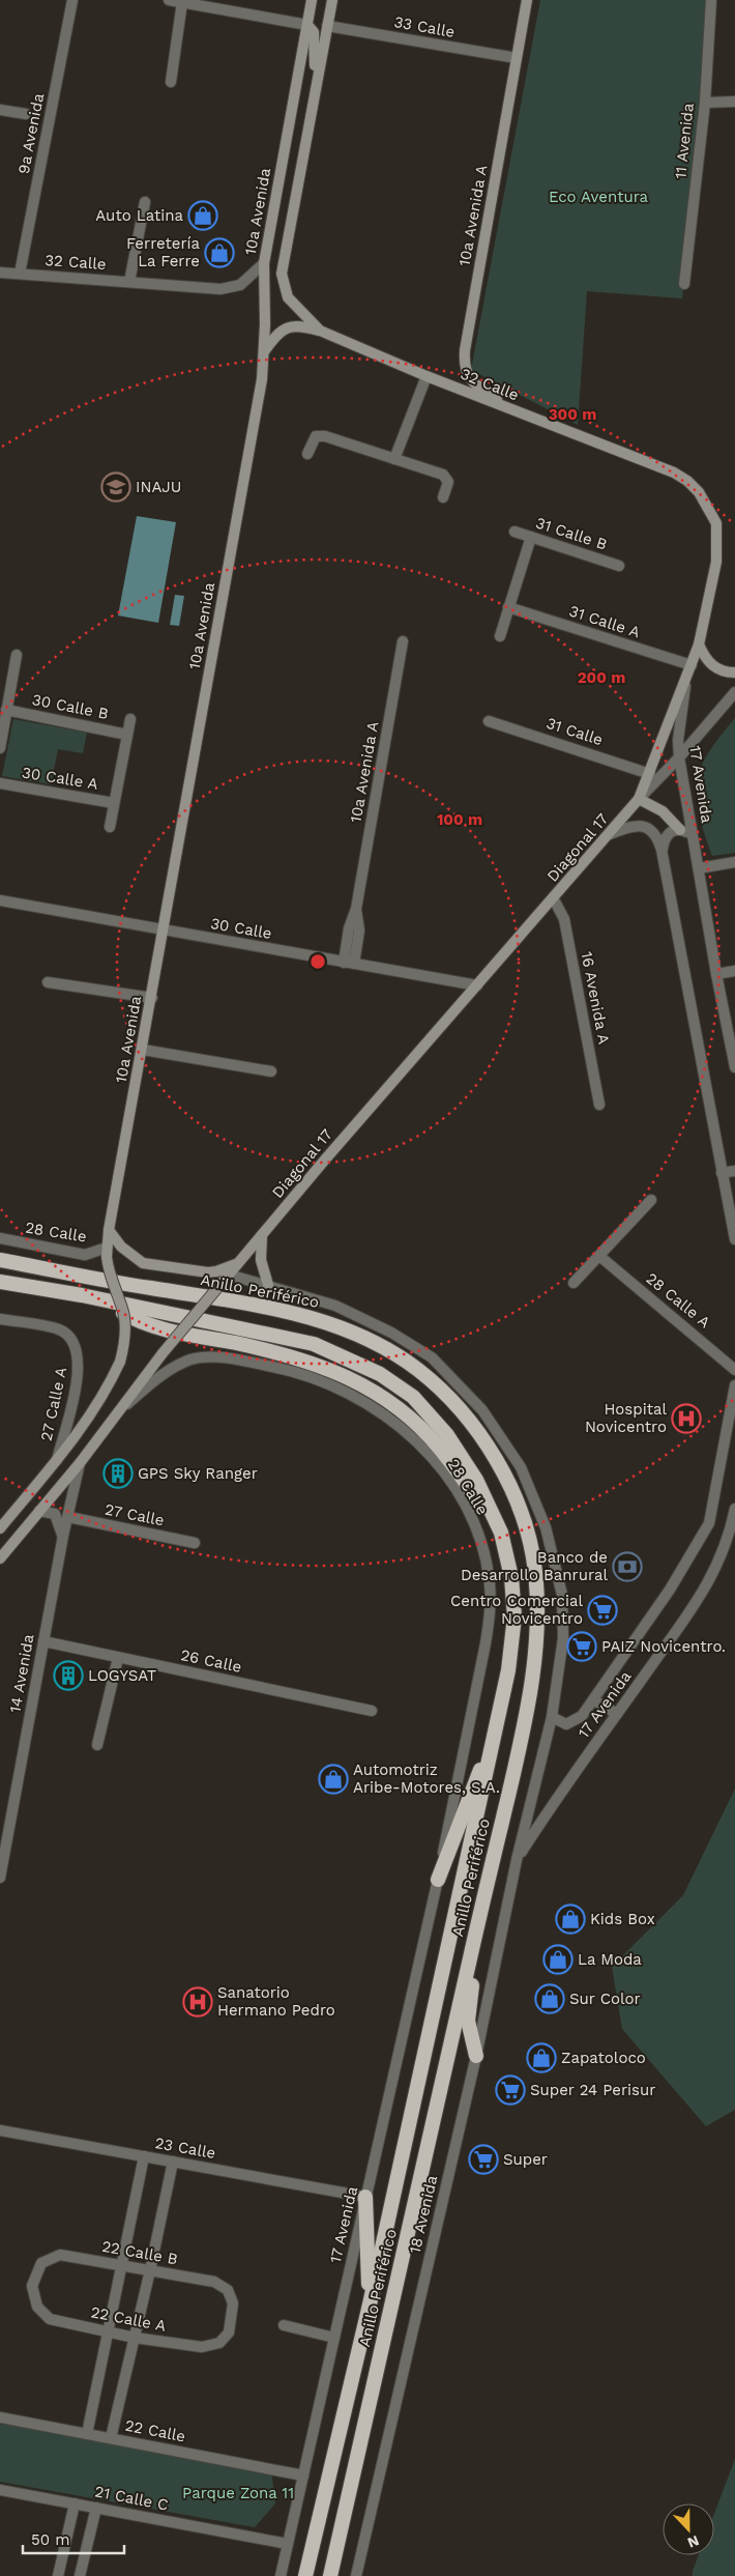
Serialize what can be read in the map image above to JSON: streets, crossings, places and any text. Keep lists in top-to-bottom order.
{
  "streets": {
    "highway": ["Anillo Periférico"],
    "main road": [
      "10a Avenida",
      "10a Avenida A",
      "32 Calle",
      "17 Avenida",
      "Diagonal 17"
    ],
    "street": [
      "33 Calle",
      "9a Avenida",
      "11 Avenida",
      "31 Calle B",
      "31 Calle A",
      "30 Calle B",
      "31 Calle",
      "30 Calle A",
      "30 Calle",
      "16 Avenida A",
      "28 Calle",
      "28 Calle A",
      "27 Calle A",
      "27 Calle",
      "26 Calle",
      "14 Avenida",
      "23 Calle",
      "18 Avenida",
      "22 Calle B",
      "22 Calle A",
      "22 Calle",
      "21 Calle C"
    ]
  },
  "crossings": [
    ["33 Calle", "10a Avenida A"],
    ["9a Avenida", "32 Calle"],
    ["10a Avenida", "32 Calle"],
    ["10a Avenida", "30 Calle"],
    ["10a Avenida", "28 Calle"],
    ["10a Avenida A", "32 Calle"],
    ["10a Avenida A", "30 Calle"],
    ["32 Calle", "17 Avenida"],
    ["31 Calle A", "17 Avenida"],
    ["31 Calle", "Diagonal 17"],
    ["17 Avenida", "Diagonal 17"],
    ["17 Avenida", "28 Calle"],
    ["17 Avenida", "Anillo Periférico"],
    ["17 Avenida", "23 Calle"],
    ["17 Avenida", "18 Avenida"],
    ["17 Avenida", "22 Calle"],
    ["17 Avenida", "21 Calle C"],
    ["Diagonal 17", "30 Calle"],
    ["Diagonal 17", "16 Avenida A"],
    ["Diagonal 17", "28 Calle"],
    ["Diagonal 17", "Anillo Periférico"],
    ["Diagonal 17", "14 Avenida"],
    ["Anillo Periférico", "18 Avenida"],
    ["27 Calle", "14 Avenida"],
    ["26 Calle", "14 Avenida"],
    ["22 Calle B", "22 Calle A"]
  ],
  "parks": ["Eco Aventura", "Parque Zona 11"],
  "places": {
    "shop": [
      "Auto Latina",
      "Ferretería La Ferre",
      "Automotriz Aribe-Motores, S.A.",
      "Kids Box",
      "La Moda",
      "Sur Color",
      "Zapatoloco"
    ],
    "school or university": ["INAJU"],
    "hospital": ["Hospital Novicentro", "Sanatorio Hermano Pedro"],
    "building": ["GPS Sky Ranger", "LOGYSAT"],
    "bank": ["Banco de Desarrollo Banrural"],
    "supermarket": [
      "Centro Comercial Novicentro",
      "PAIZ Novicentro.",
      "Super 24 Perisur",
      "Super"
    ]
  },
  "scale_bar": "50 m",
  "north": "bottom",
  "rings": ["300 m", "200 m", "100 m"]
}
